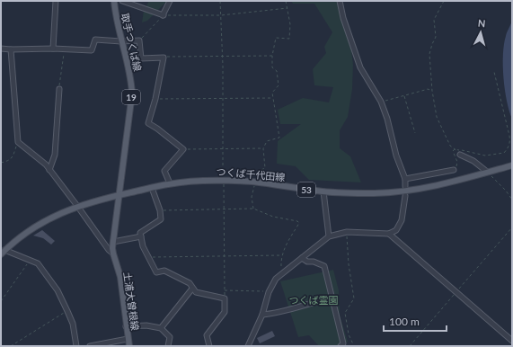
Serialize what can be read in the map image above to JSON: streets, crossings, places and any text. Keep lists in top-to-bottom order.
{
  "streets": {
    "main road": [
      "取手つくば線",
      "19",
      "つくば千代田線",
      "53",
      "土浦大曽根線"
    ]
  },
  "crossings": [
    ["取手つくば線", "つくば千代田線"],
    ["取手つくば線", "土浦大曽根線"],
    ["つくば千代田線", "土浦大曽根線"]
  ],
  "parks": ["つくば霊園"],
  "scale_bar": "100 m",
  "north": "top"
}
